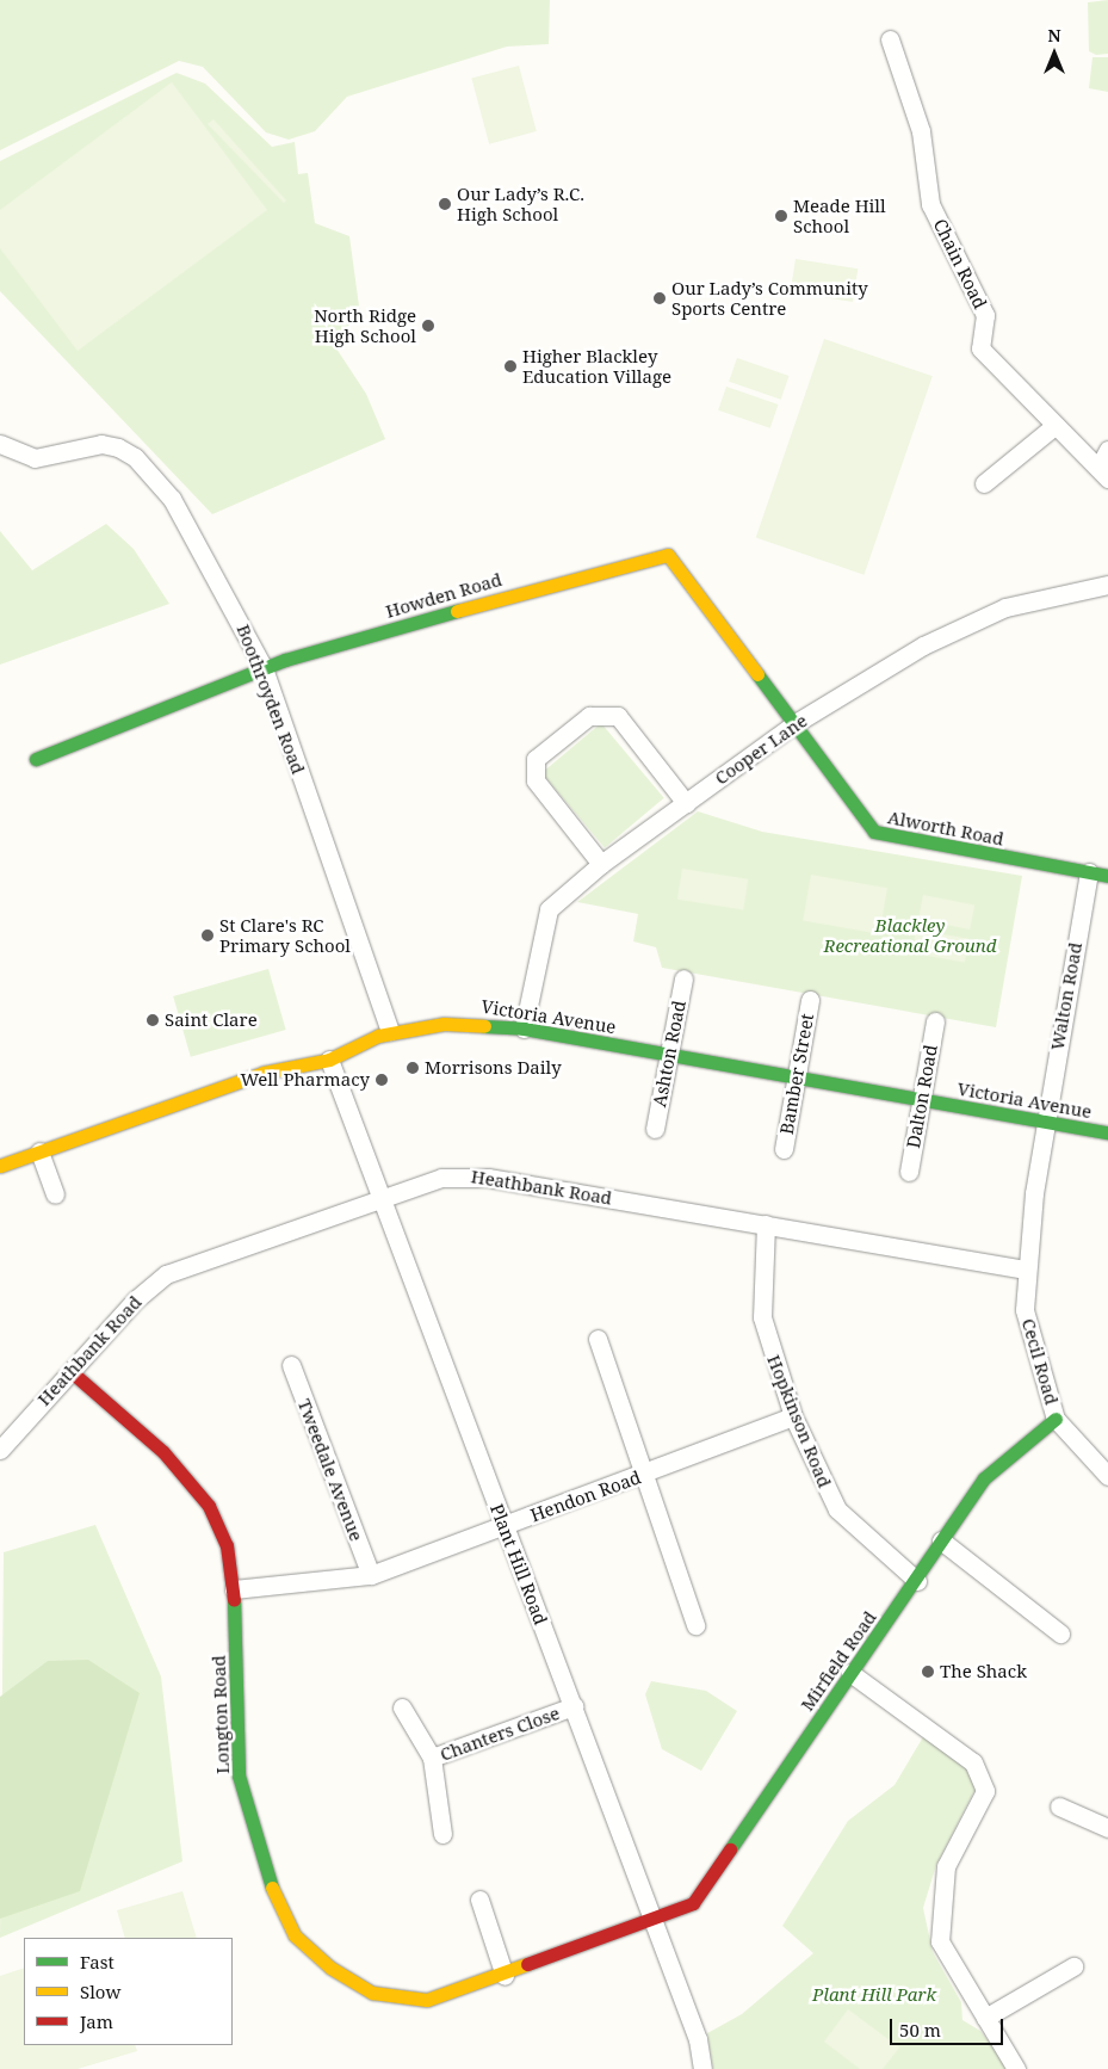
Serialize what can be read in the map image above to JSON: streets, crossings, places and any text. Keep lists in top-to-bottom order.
{
  "streets": {
    "street": [
      "Chain Road",
      "Howden Road",
      "Boothroyden Road",
      "Cooper Lane",
      "Alworth Road",
      "Walton Road",
      "Victoria Avenue",
      "Ashton Road",
      "Bamber Street",
      "Dalton Road",
      "Heathbank Road",
      "Cecil Road",
      "Hopkinson Road",
      "Tweedale Avenue",
      "Hendon Road",
      "Plant Hill Road",
      "Mirfield Road",
      "Longton Road",
      "Chanters Close"
    ]
  },
  "crossings": [
    ["Howden Road", "Boothroyden Road"],
    ["Howden Road", "Cooper Lane"],
    ["Howden Road", "Alworth Road"],
    ["Boothroyden Road", "Victoria Avenue"],
    ["Cooper Lane", "Alworth Road"],
    ["Cooper Lane", "Victoria Avenue"],
    ["Alworth Road", "Walton Road"],
    ["Walton Road", "Victoria Avenue"],
    ["Walton Road", "Cecil Road"],
    ["Victoria Avenue", "Ashton Road"],
    ["Victoria Avenue", "Bamber Street"],
    ["Victoria Avenue", "Dalton Road"],
    ["Victoria Avenue", "Cecil Road"],
    ["Victoria Avenue", "Plant Hill Road"],
    ["Heathbank Road", "Cecil Road"],
    ["Heathbank Road", "Hopkinson Road"],
    ["Heathbank Road", "Plant Hill Road"],
    ["Heathbank Road", "Longton Road"],
    ["Cecil Road", "Mirfield Road"],
    ["Hopkinson Road", "Hendon Road"],
    ["Hopkinson Road", "Mirfield Road"],
    ["Tweedale Avenue", "Hendon Road"],
    ["Hendon Road", "Plant Hill Road"],
    ["Hendon Road", "Longton Road"],
    ["Plant Hill Road", "Mirfield Road"],
    ["Plant Hill Road", "Longton Road"],
    ["Plant Hill Road", "Chanters Close"],
    ["Mirfield Road", "Longton Road"]
  ],
  "parks": ["Blackley Recreational Ground", "Plant Hill Park"],
  "places": [
    "Our Lady’s R.C. High School",
    "Meade Hill School",
    "Our Lady’s Community Sports Centre",
    "North Ridge High School",
    "Higher Blackley Education Village",
    "St Clare's RC Primary School",
    "Saint Clare",
    "Morrisons Daily",
    "Well Pharmacy",
    "The Shack"
  ],
  "legend": ["Fast", "Slow", "Jam"],
  "scale_bar": "50 m",
  "north": "top"
}
